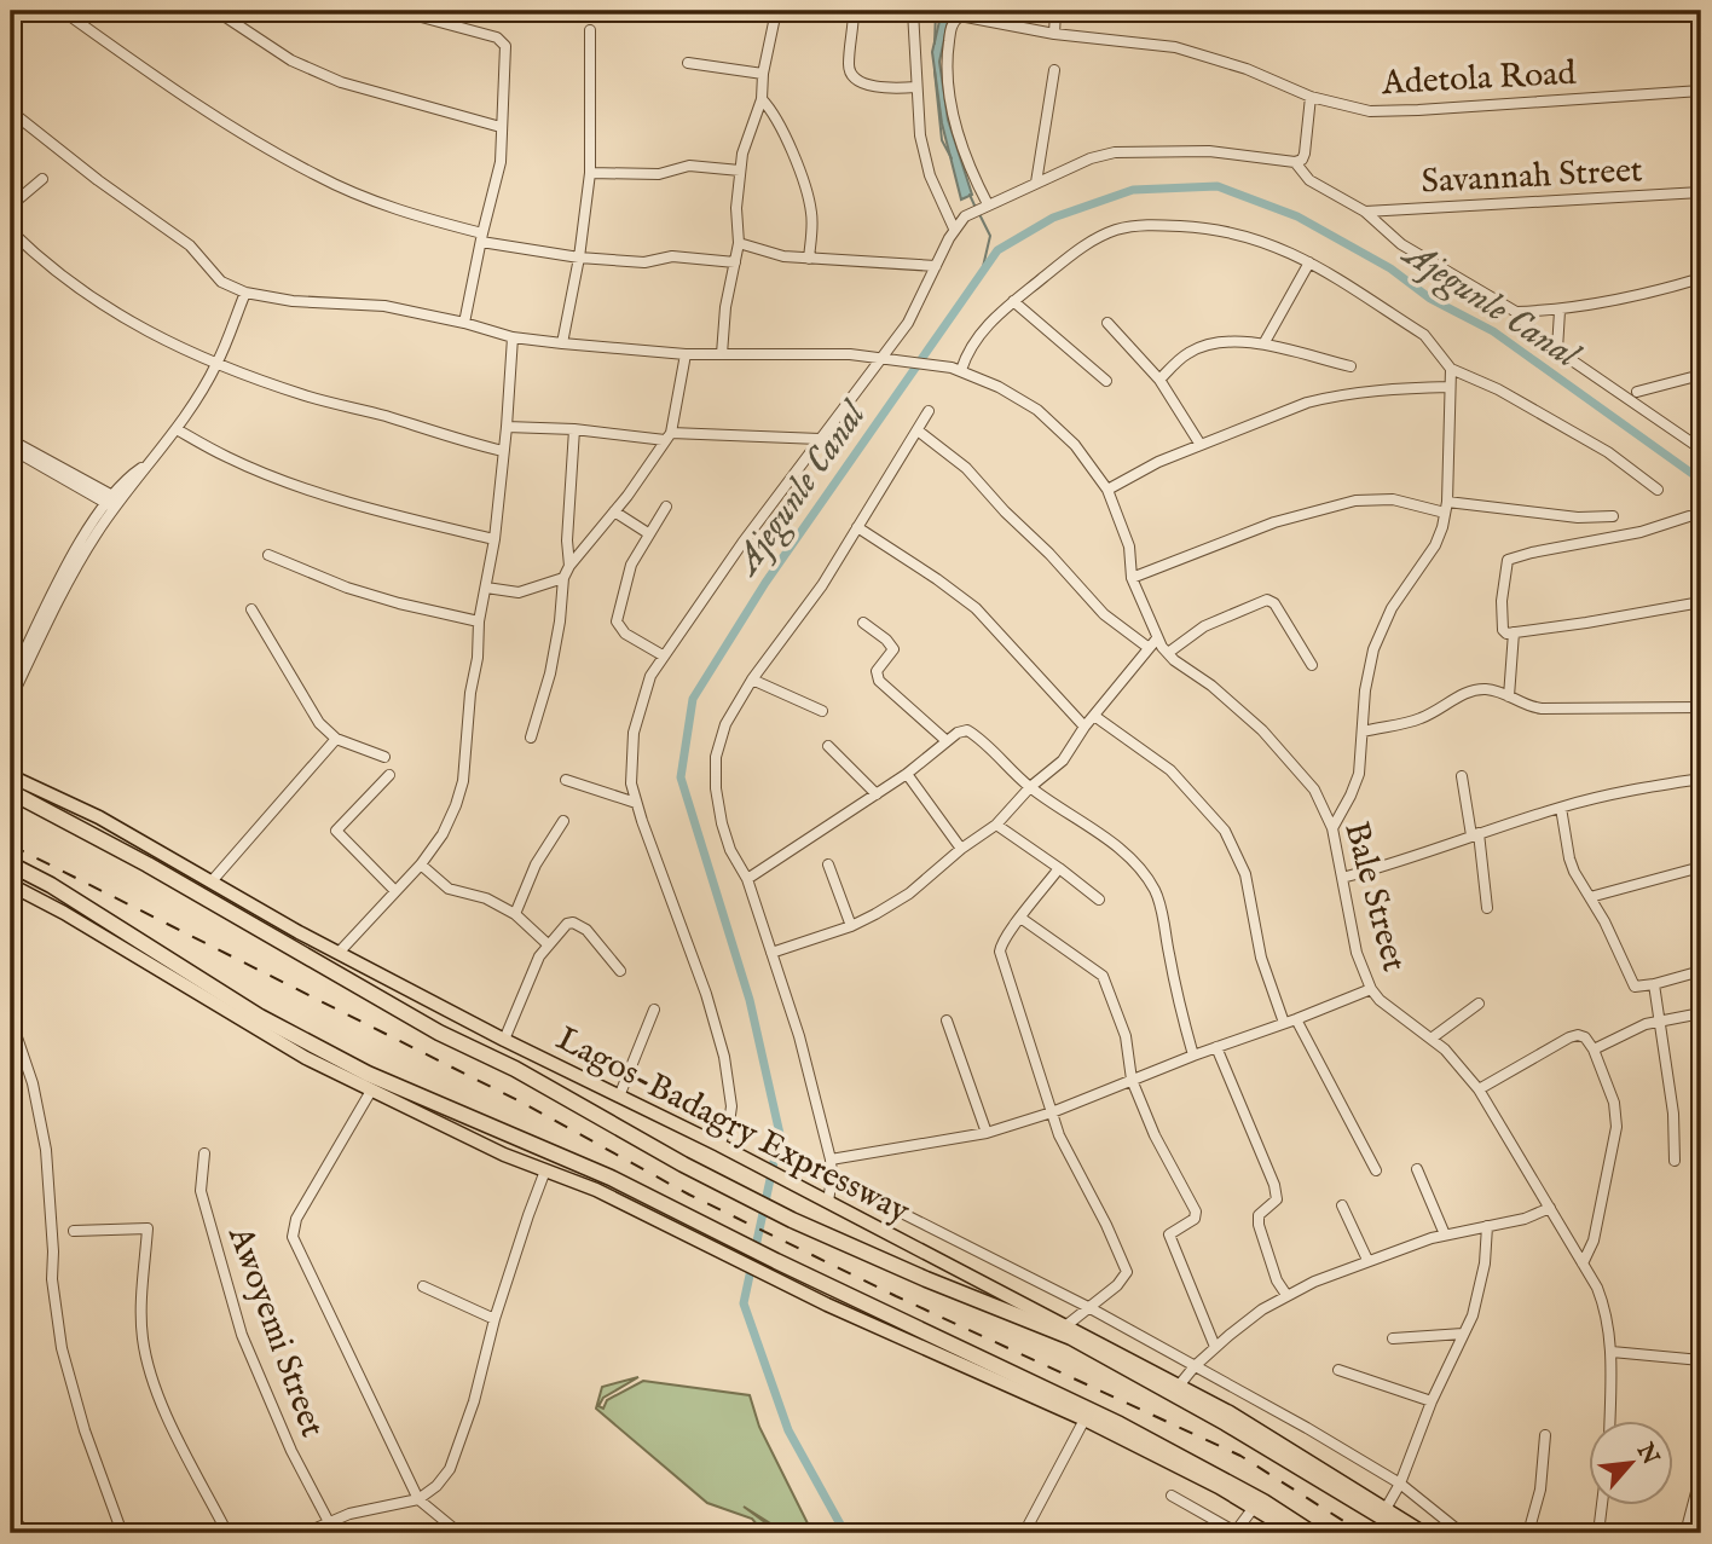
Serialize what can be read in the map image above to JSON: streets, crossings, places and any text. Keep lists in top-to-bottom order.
{
  "streets": {
    "highway": ["Lagos-Badagry Expressway"],
    "street": [
      "Adetola Road",
      "Savannah Street",
      "Bale Street",
      "Awoyemi Street"
    ]
  },
  "water": ["Ajegunle Canal"],
  "north": "top right"
}
